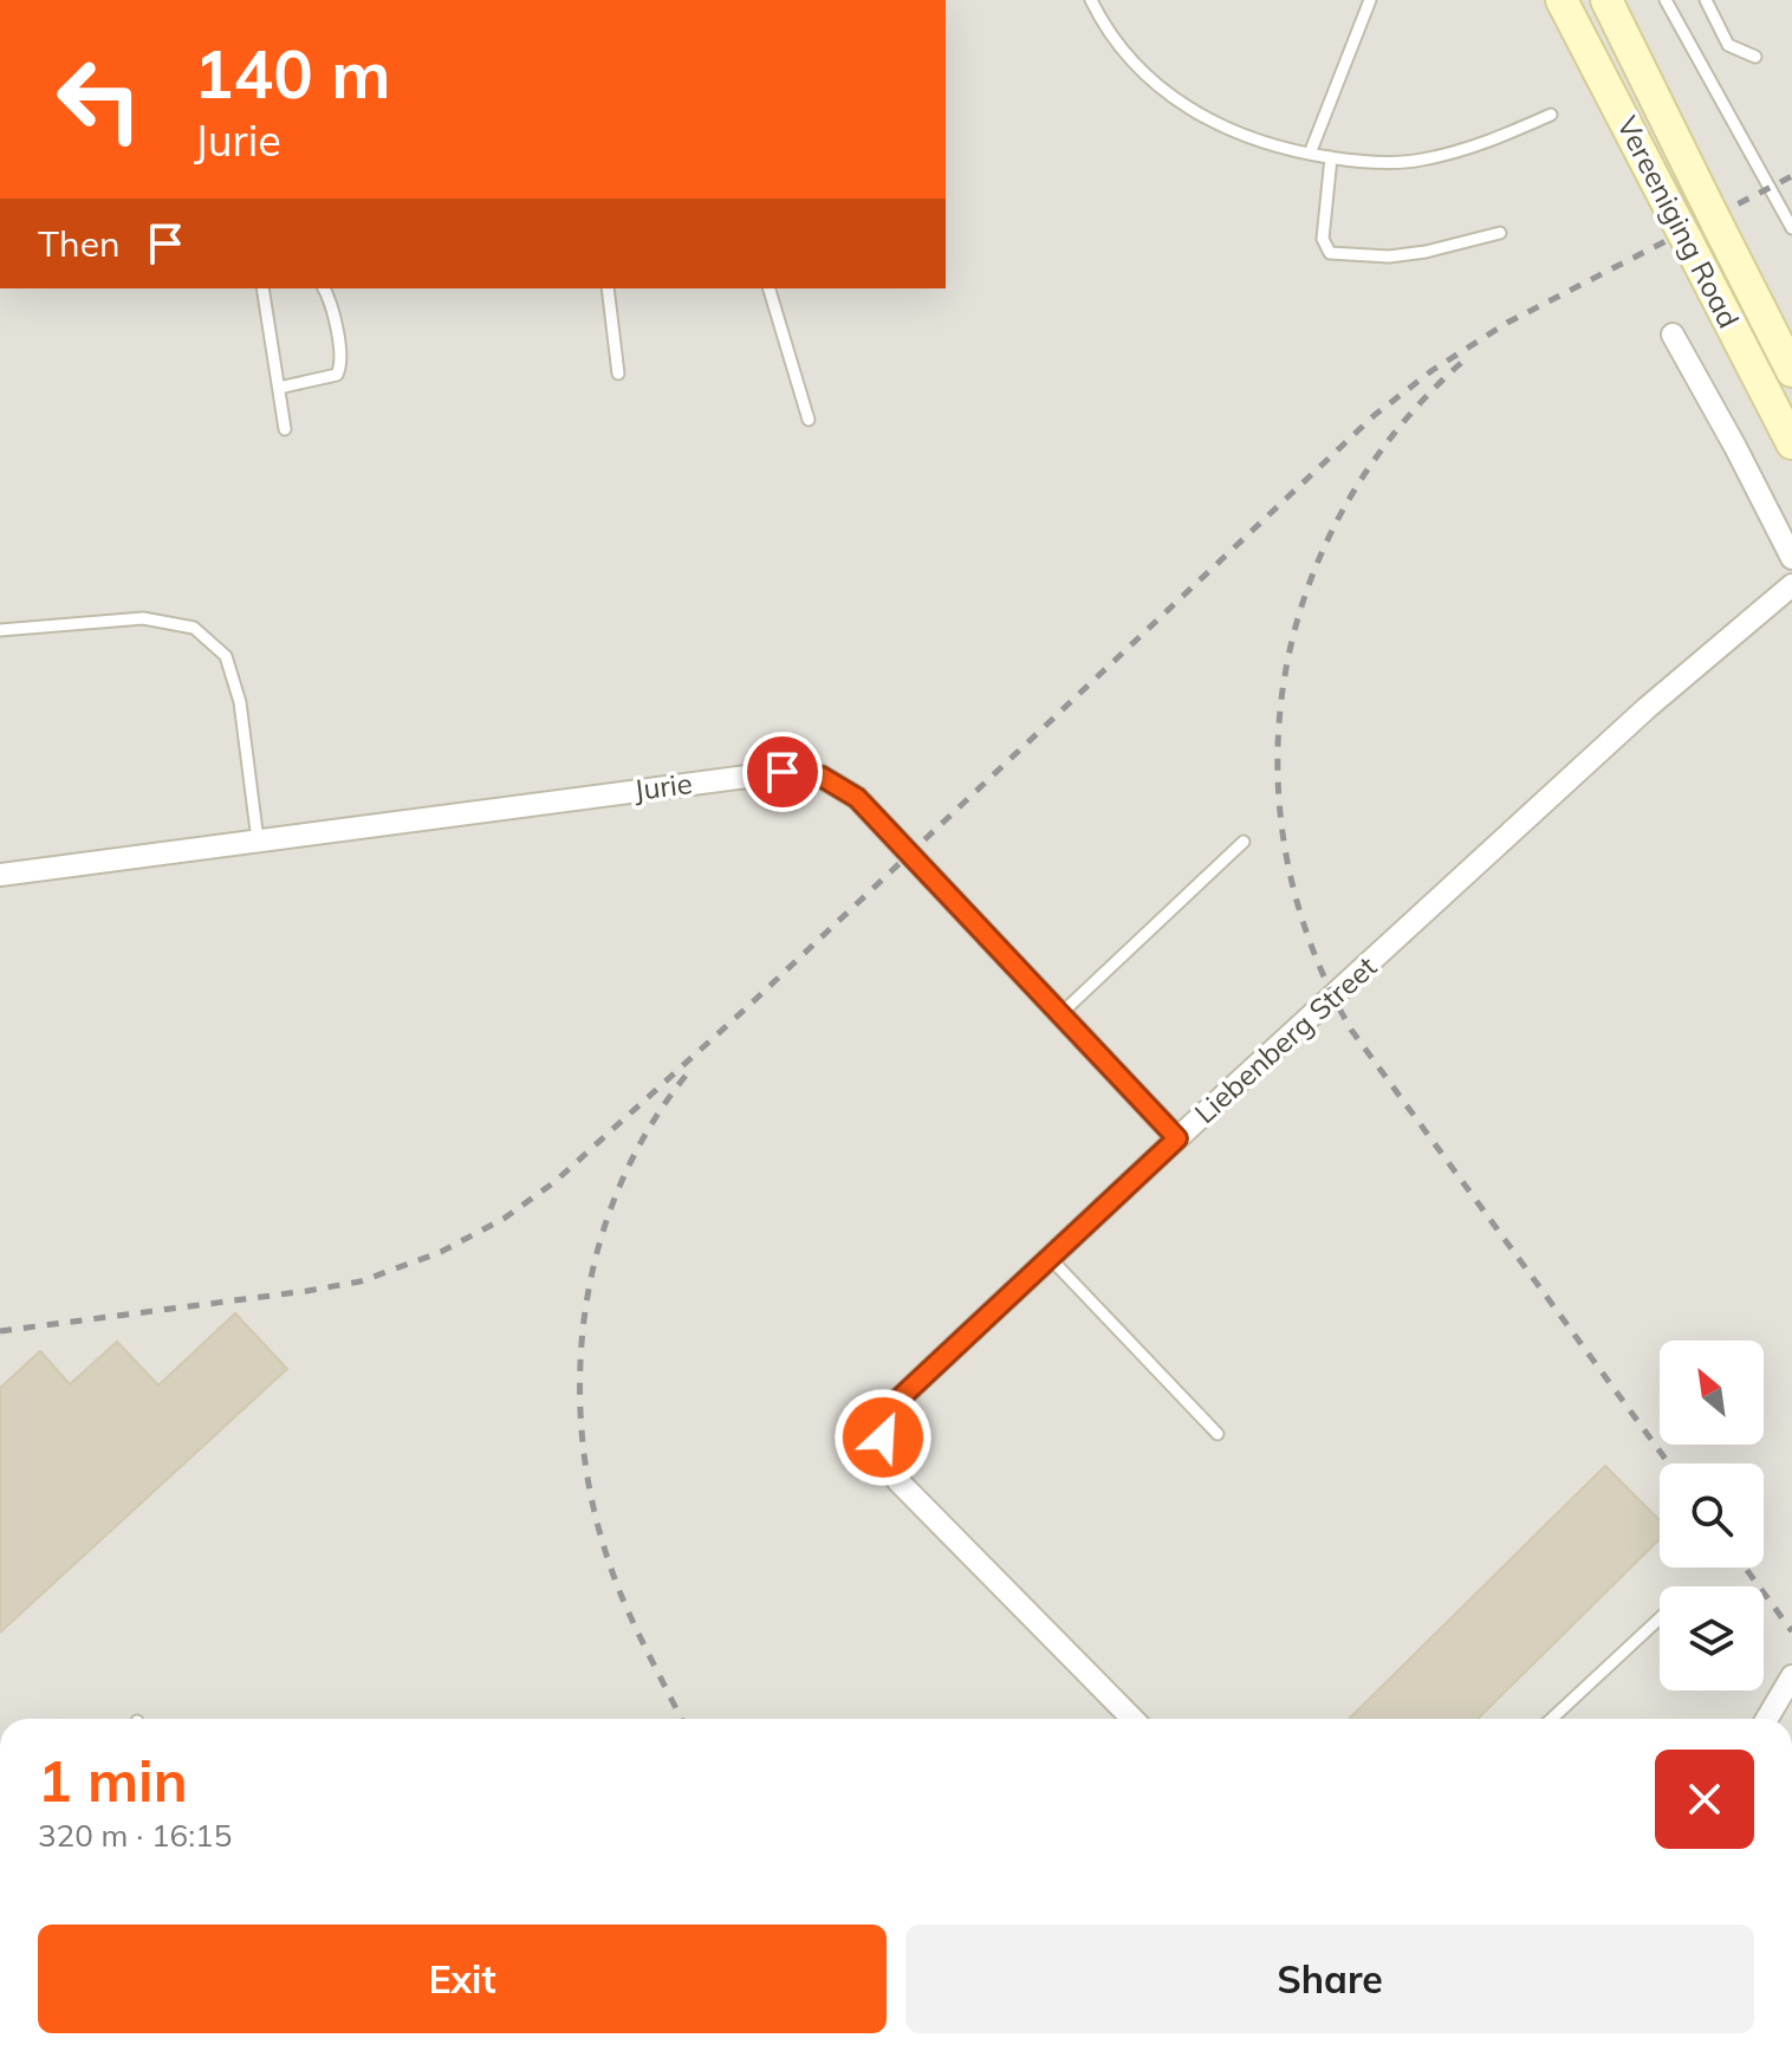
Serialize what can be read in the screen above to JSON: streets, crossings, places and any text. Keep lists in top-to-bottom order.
{
  "streets": {
    "main road": ["Vereeniging Road"],
    "street": ["Jurie", "Liebenberg Street"]
  },
  "crossings": [
    ["Jurie", "Liebenberg Street"]
  ],
  "north": "top left",
  "page": {
    "turn": ["140 m", "Jurie"],
    "then": "Then",
    "heading": ["1 min", "320 m · 16:15"],
    "buttons": ["Exit", "Share"]
  }
}
